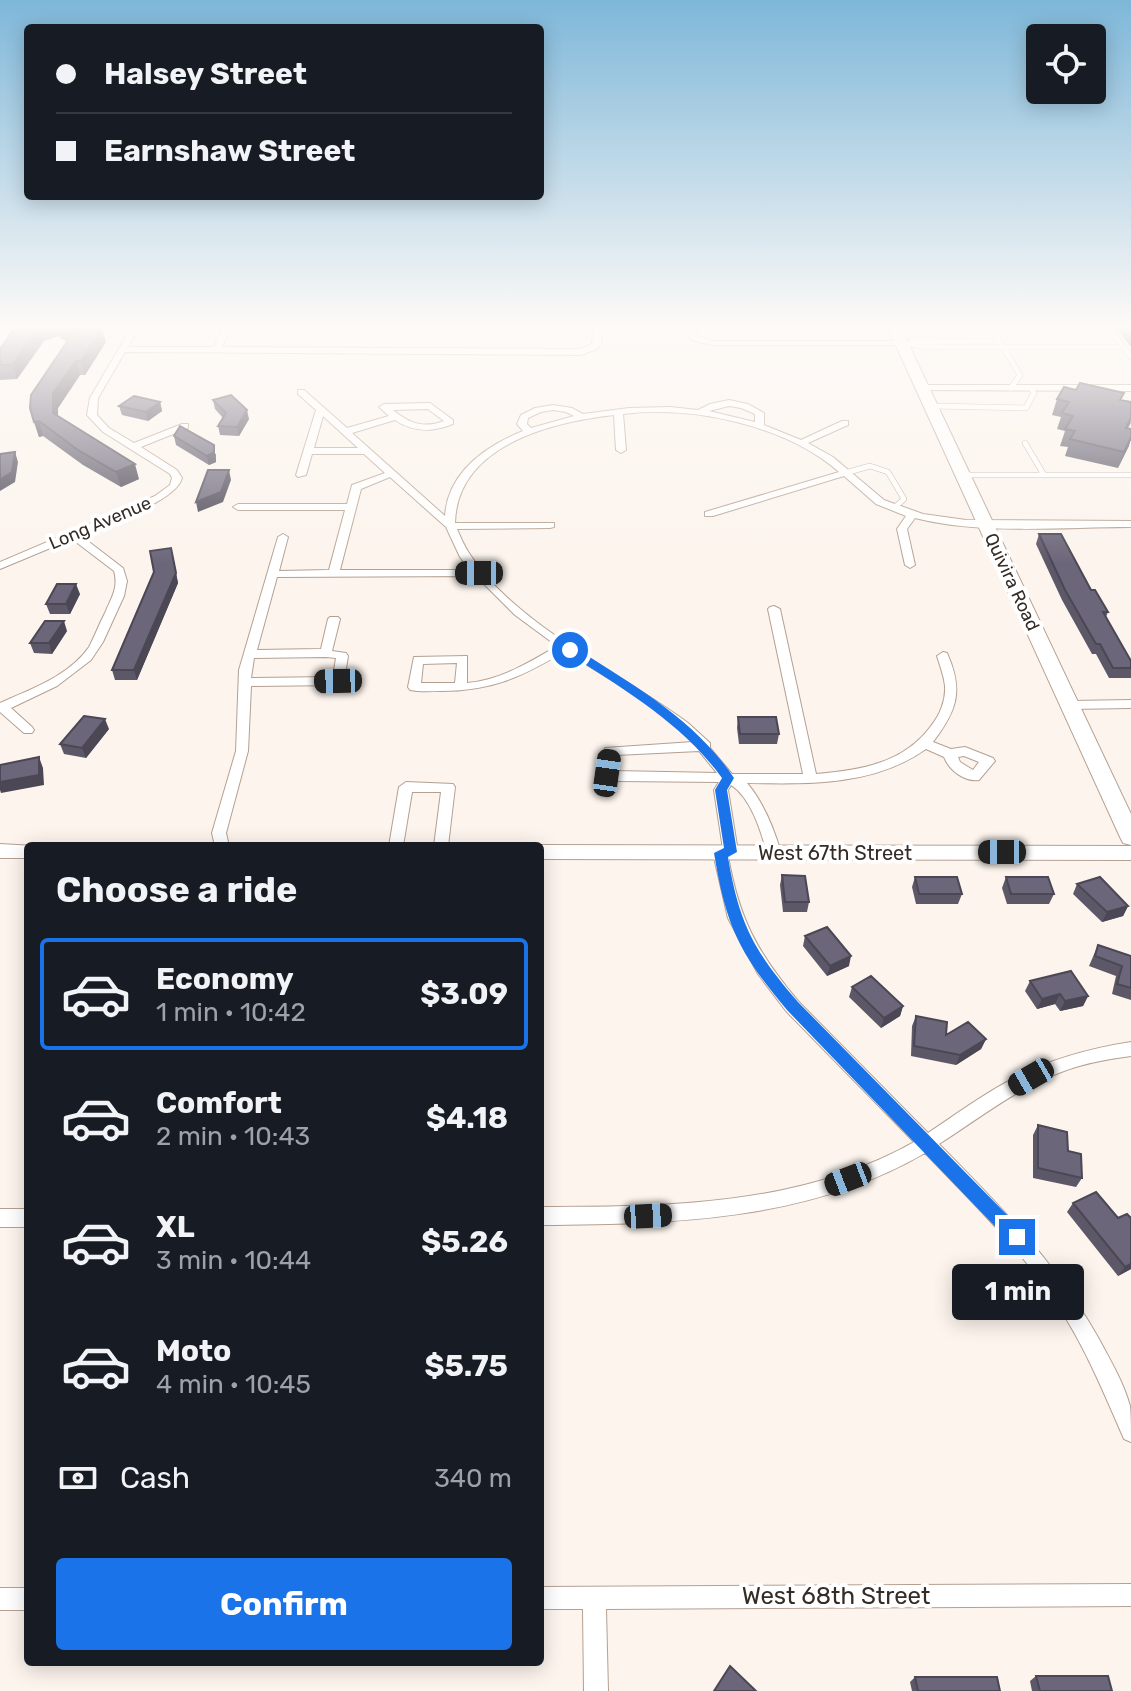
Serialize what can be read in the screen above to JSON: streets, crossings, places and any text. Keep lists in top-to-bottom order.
{
  "streets": {
    "main road": ["Quivira Road"],
    "street": ["Long Avenue", "West 67th Street", "West 68th Street"]
  },
  "page": {
    "banner": ["Halsey Street", "Earnshaw Street"],
    "heading": "Choose a ride",
    "list": [
      {
        "name": "Economy",
        "note": "1 min · 10:42",
        "value": "$3.09"
      },
      {
        "name": "Comfort",
        "note": "2 min · 10:43",
        "value": "$4.18"
      },
      {
        "name": "XL",
        "note": "3 min · 10:44",
        "value": "$5.26"
      },
      {
        "name": "Moto",
        "note": "4 min · 10:45",
        "value": "$5.75"
      }
    ],
    "bubble": "1 min",
    "pay": ["Cash", "340 m"],
    "buttons": "Confirm"
  }
}
